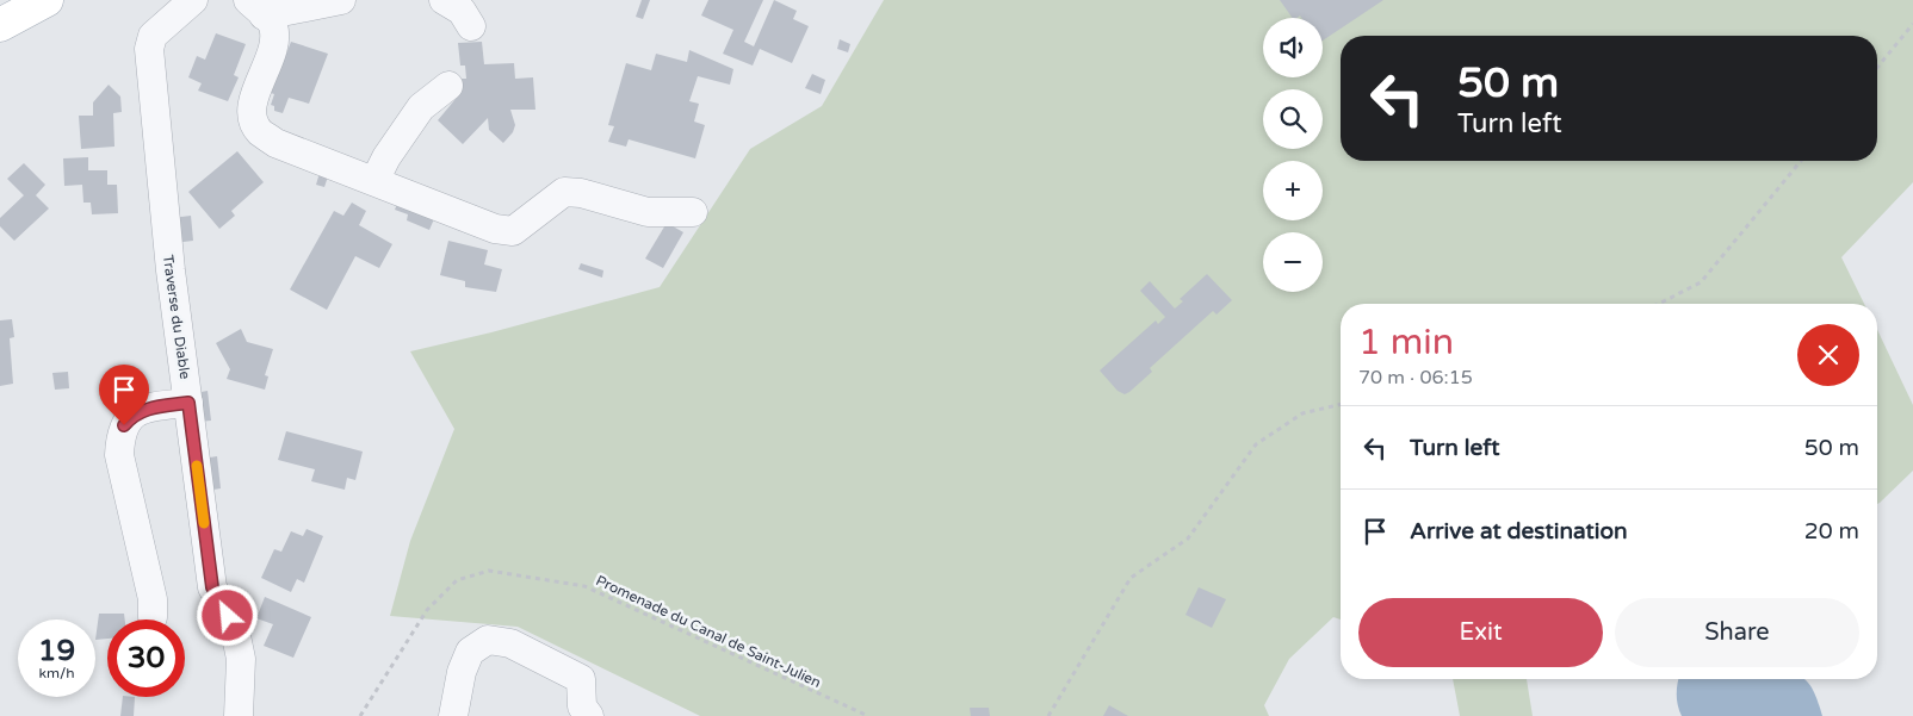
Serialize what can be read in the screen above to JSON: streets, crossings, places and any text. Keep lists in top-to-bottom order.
{
  "streets": {
    "street": ["Traverse du Diable"],
    "path": ["Promenade du Canal de Saint-Julien"]
  },
  "page": {
    "map_buttons": ["+", "−"],
    "turn": ["50 m", "Turn left"],
    "heading": ["1 min", "70 m · 06:15"],
    "list": [
      {
        "name": "Turn left",
        "value": "50 m"
      },
      {
        "name": "Arrive at destination",
        "value": "20 m"
      }
    ],
    "buttons": ["Exit", "Share"],
    "speed": "19 km/h",
    "limit": "30"
  }
}
